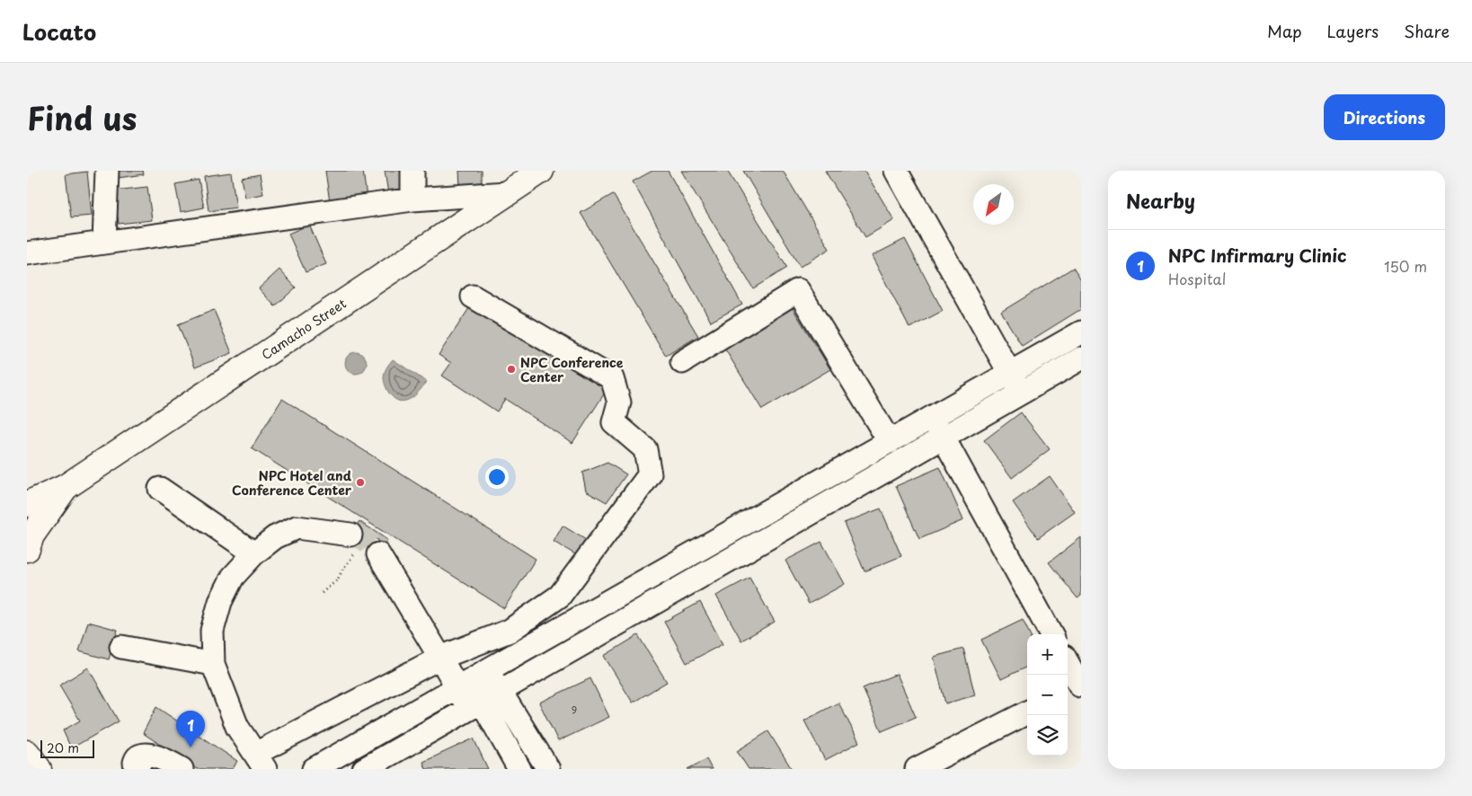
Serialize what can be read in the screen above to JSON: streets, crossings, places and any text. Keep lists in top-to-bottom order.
{
  "streets": {
    "main road": ["Camacho Street"]
  },
  "places": ["NPC Conference Center", "NPC Hotel and Conference Center"],
  "house_numbers": ["9"],
  "scale_bar": "20 m",
  "north": "bottom left",
  "page": {
    "header": "Locato",
    "nav": ["Map", "Layers", "Share"],
    "title": "Find us",
    "buttons": "Directions",
    "heading": "Nearby",
    "list": [
      {
        "mark": "1",
        "name": "NPC Infirmary Clinic",
        "note": "Hospital",
        "value": "150 m"
      }
    ],
    "map_buttons": ["+", "−"],
    "pins": "1",
    "scale": "20 m"
  }
}
